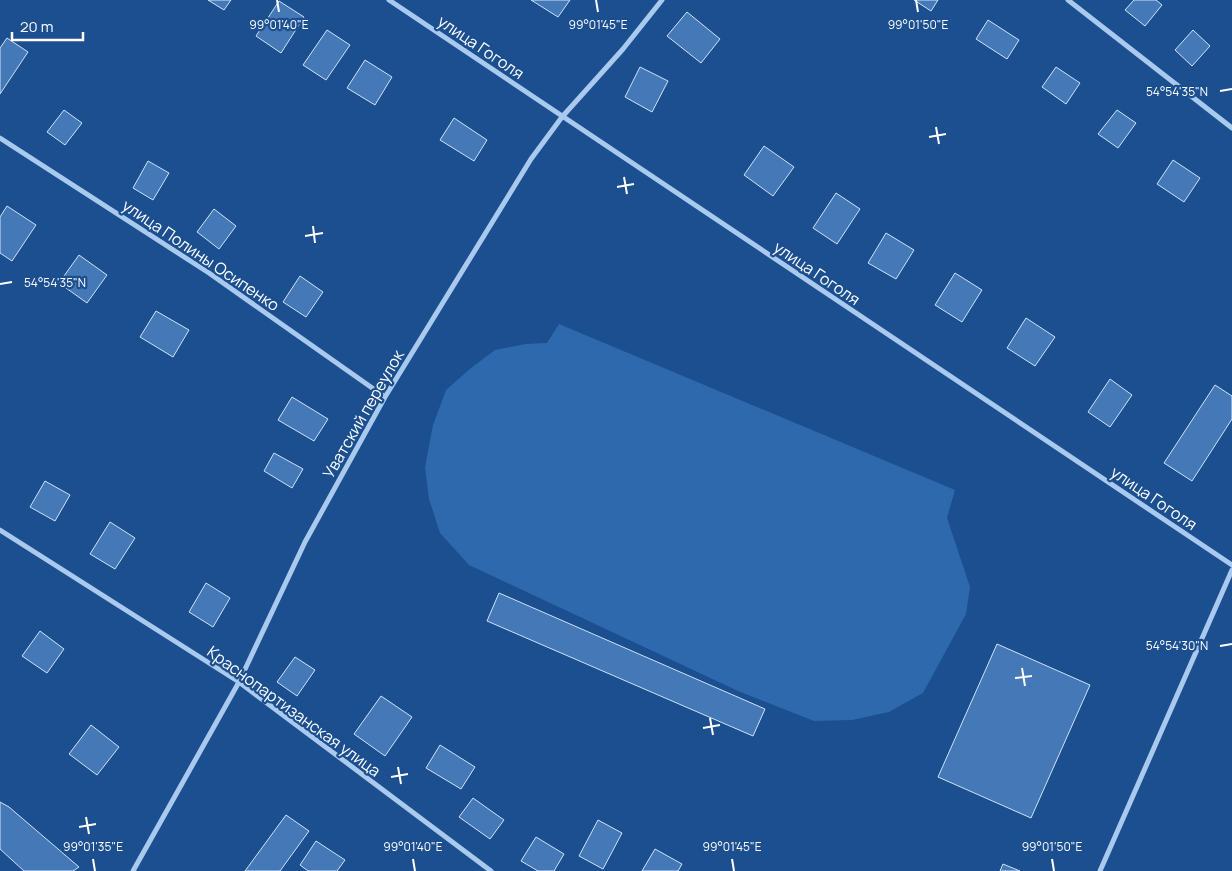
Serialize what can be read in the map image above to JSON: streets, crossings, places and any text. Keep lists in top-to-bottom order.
{
  "streets": {
    "street": [
      "улица Гоголя",
      "улица Полины Осипенко",
      "Уватский переулок",
      "Краснопартизанская улица"
    ]
  },
  "crossings": [
    ["улица Гоголя", "Уватский переулок"],
    ["улица Полины Осипенко", "Уватский переулок"],
    ["Уватский переулок", "Краснопартизанская улица"]
  ],
  "scale_bar": "20 m",
  "coordinates": [
    "99°01'40\"E",
    "99°01'45\"E",
    "99°01'50\"E",
    "54°54'35\"N",
    "54°54'30\"N",
    "99°01'35\"E"
  ]
}
